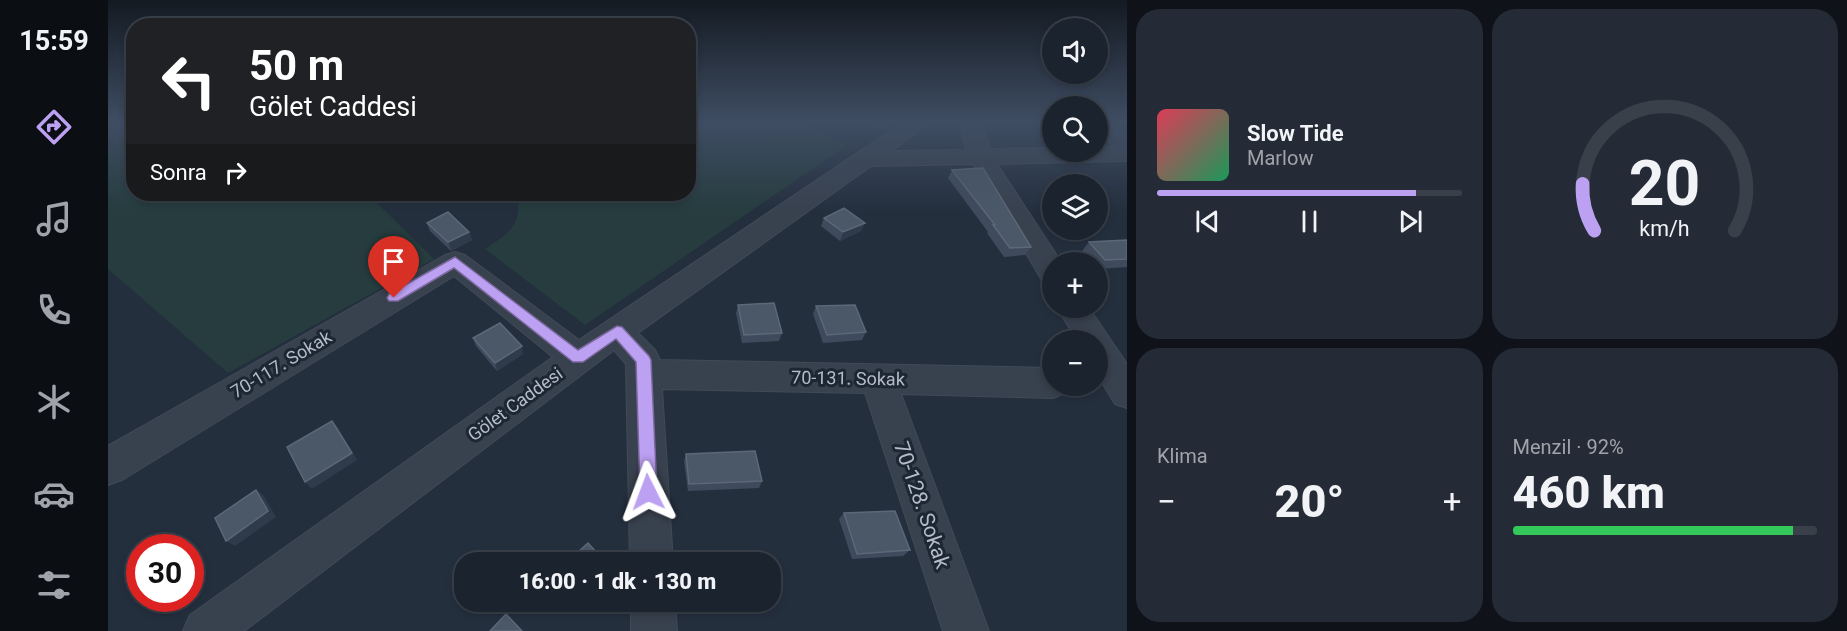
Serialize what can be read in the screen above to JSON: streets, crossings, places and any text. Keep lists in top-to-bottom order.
{
  "streets": {
    "street": [
      "70-117. Sokak",
      "70-131. Sokak",
      "Gölet Caddesi",
      "70-128. Sokak"
    ]
  },
  "crossings": [
    ["70-117. Sokak", "Gölet Caddesi"],
    ["70-131. Sokak", "70-128. Sokak"]
  ],
  "page": {
    "tabs": "15:59",
    "map_buttons": ["+", "−"],
    "turn": ["50 m", "Gölet Caddesi"],
    "song": ["Slow Tide", "Marlow"],
    "then": "Sonra",
    "tile": [
      "Klima",
      ["Menzil · 92%", "460 km"]
    ],
    "heat": ["−", "20°", "+"],
    "limit": "30",
    "trip": "16:00 · 1 dk · 130 m",
    "gauge": ["20", "km/h"]
  }
}
